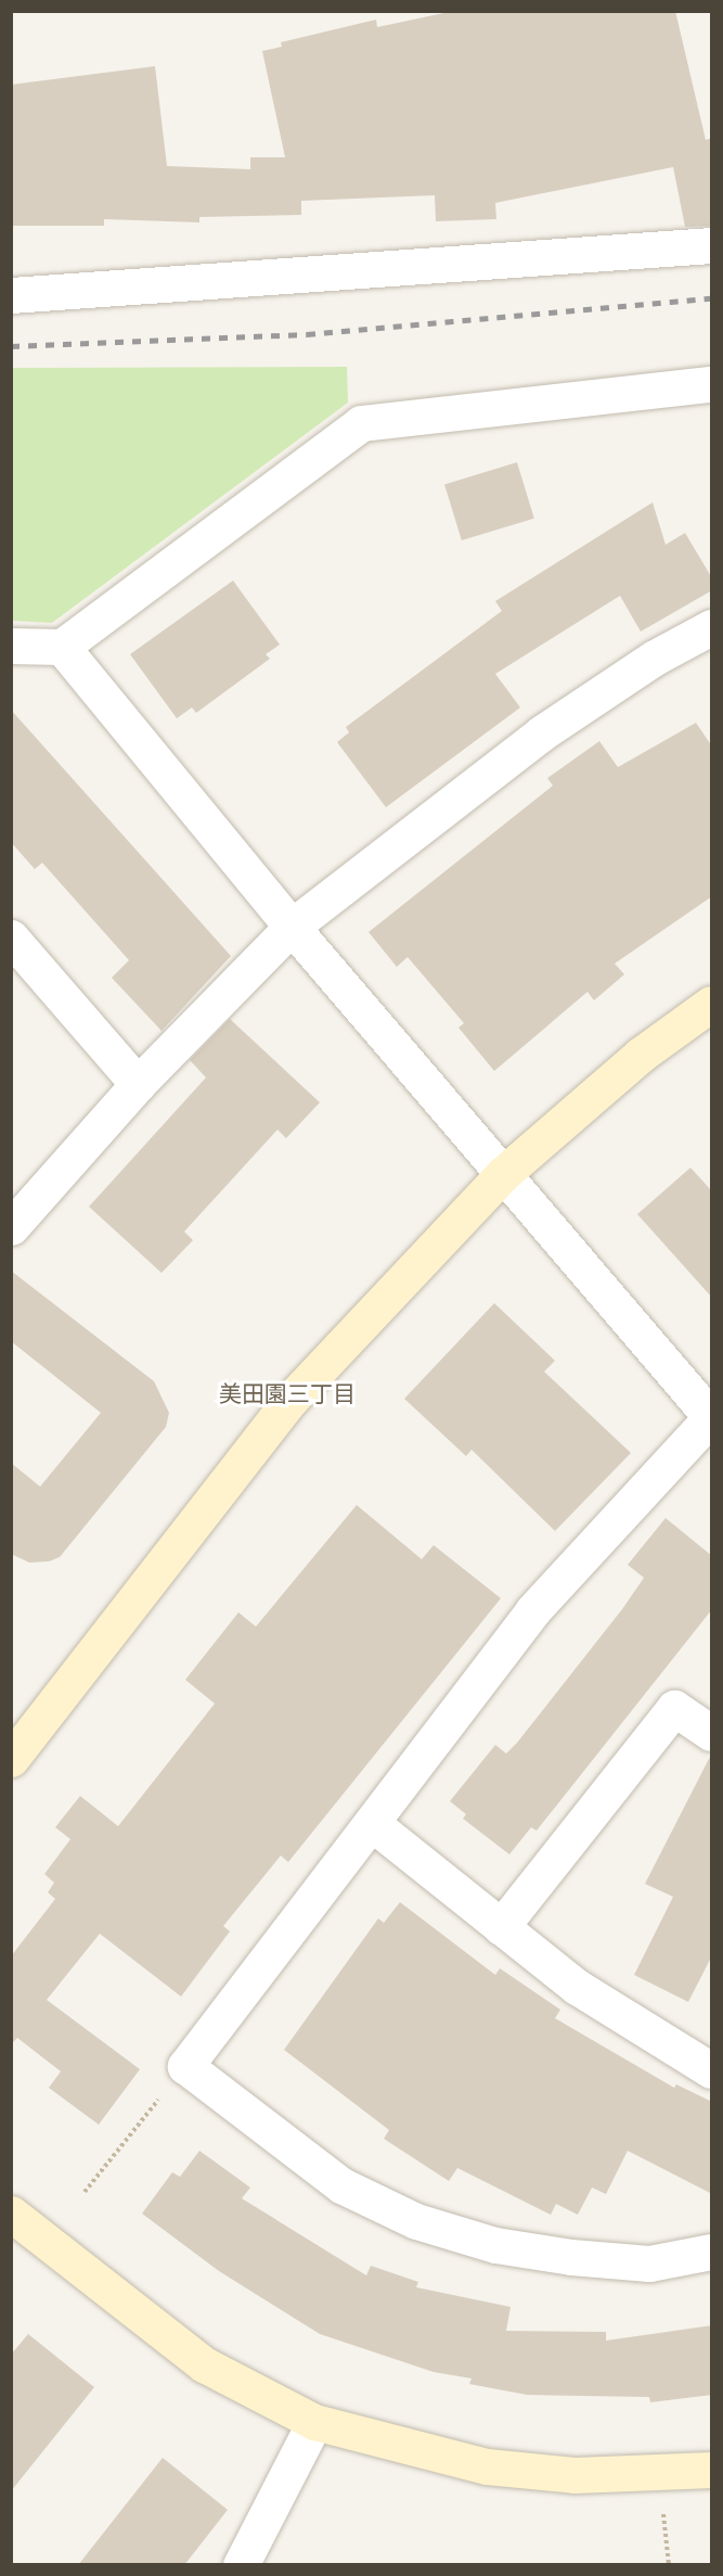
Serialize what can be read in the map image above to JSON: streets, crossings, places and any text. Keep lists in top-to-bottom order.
{
  "districts": ["美田園三丁目"]
}
